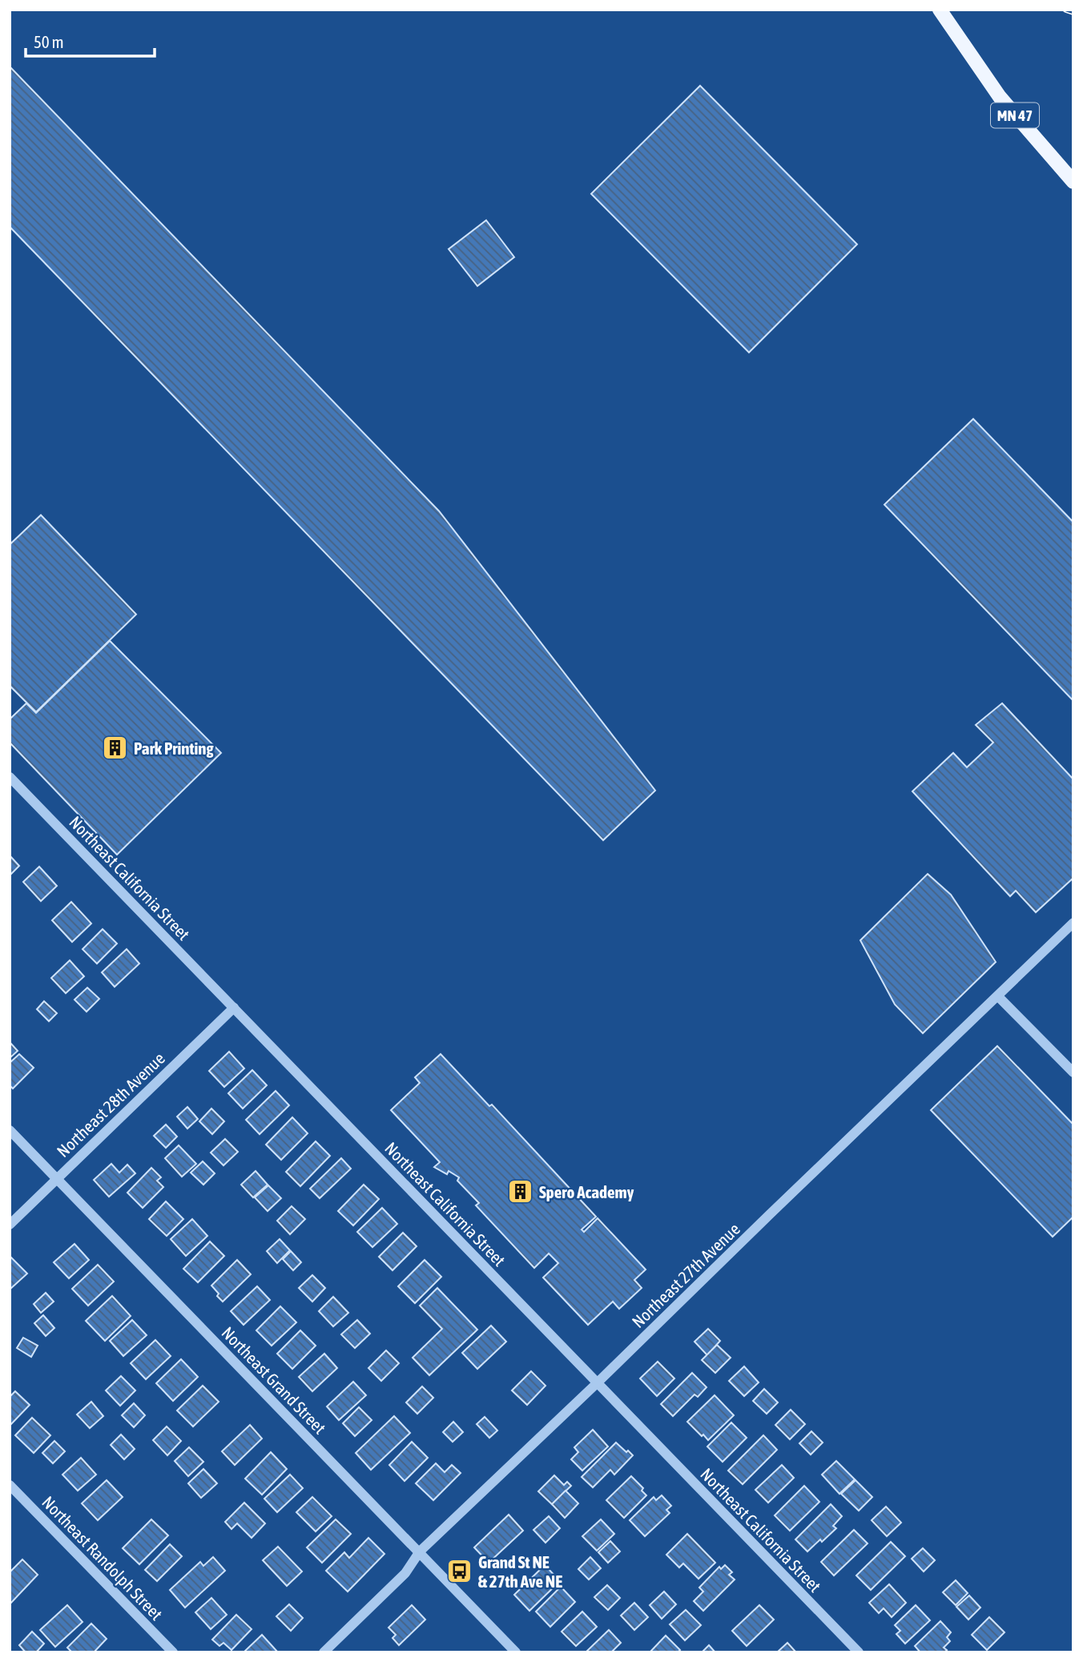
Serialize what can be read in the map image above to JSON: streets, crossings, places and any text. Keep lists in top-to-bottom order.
{
  "streets": {
    "main road": ["MN 47"],
    "street": [
      "Northeast California Street",
      "Northeast 28th Avenue",
      "Northeast 27th Avenue",
      "Northeast Grand Street",
      "Northeast Randolph Street"
    ]
  },
  "crossings": [
    ["Northeast California Street", "Northeast 28th Avenue"],
    ["Northeast California Street", "Northeast 27th Avenue"],
    ["Northeast 28th Avenue", "Northeast Grand Street"],
    ["Northeast 27th Avenue", "Northeast Grand Street"]
  ],
  "places": {
    "building": ["Park Printing", "Spero Academy"],
    "bus stop": ["Grand St NE & 27th Ave NE"]
  },
  "scale_bar": "50 m"
}
